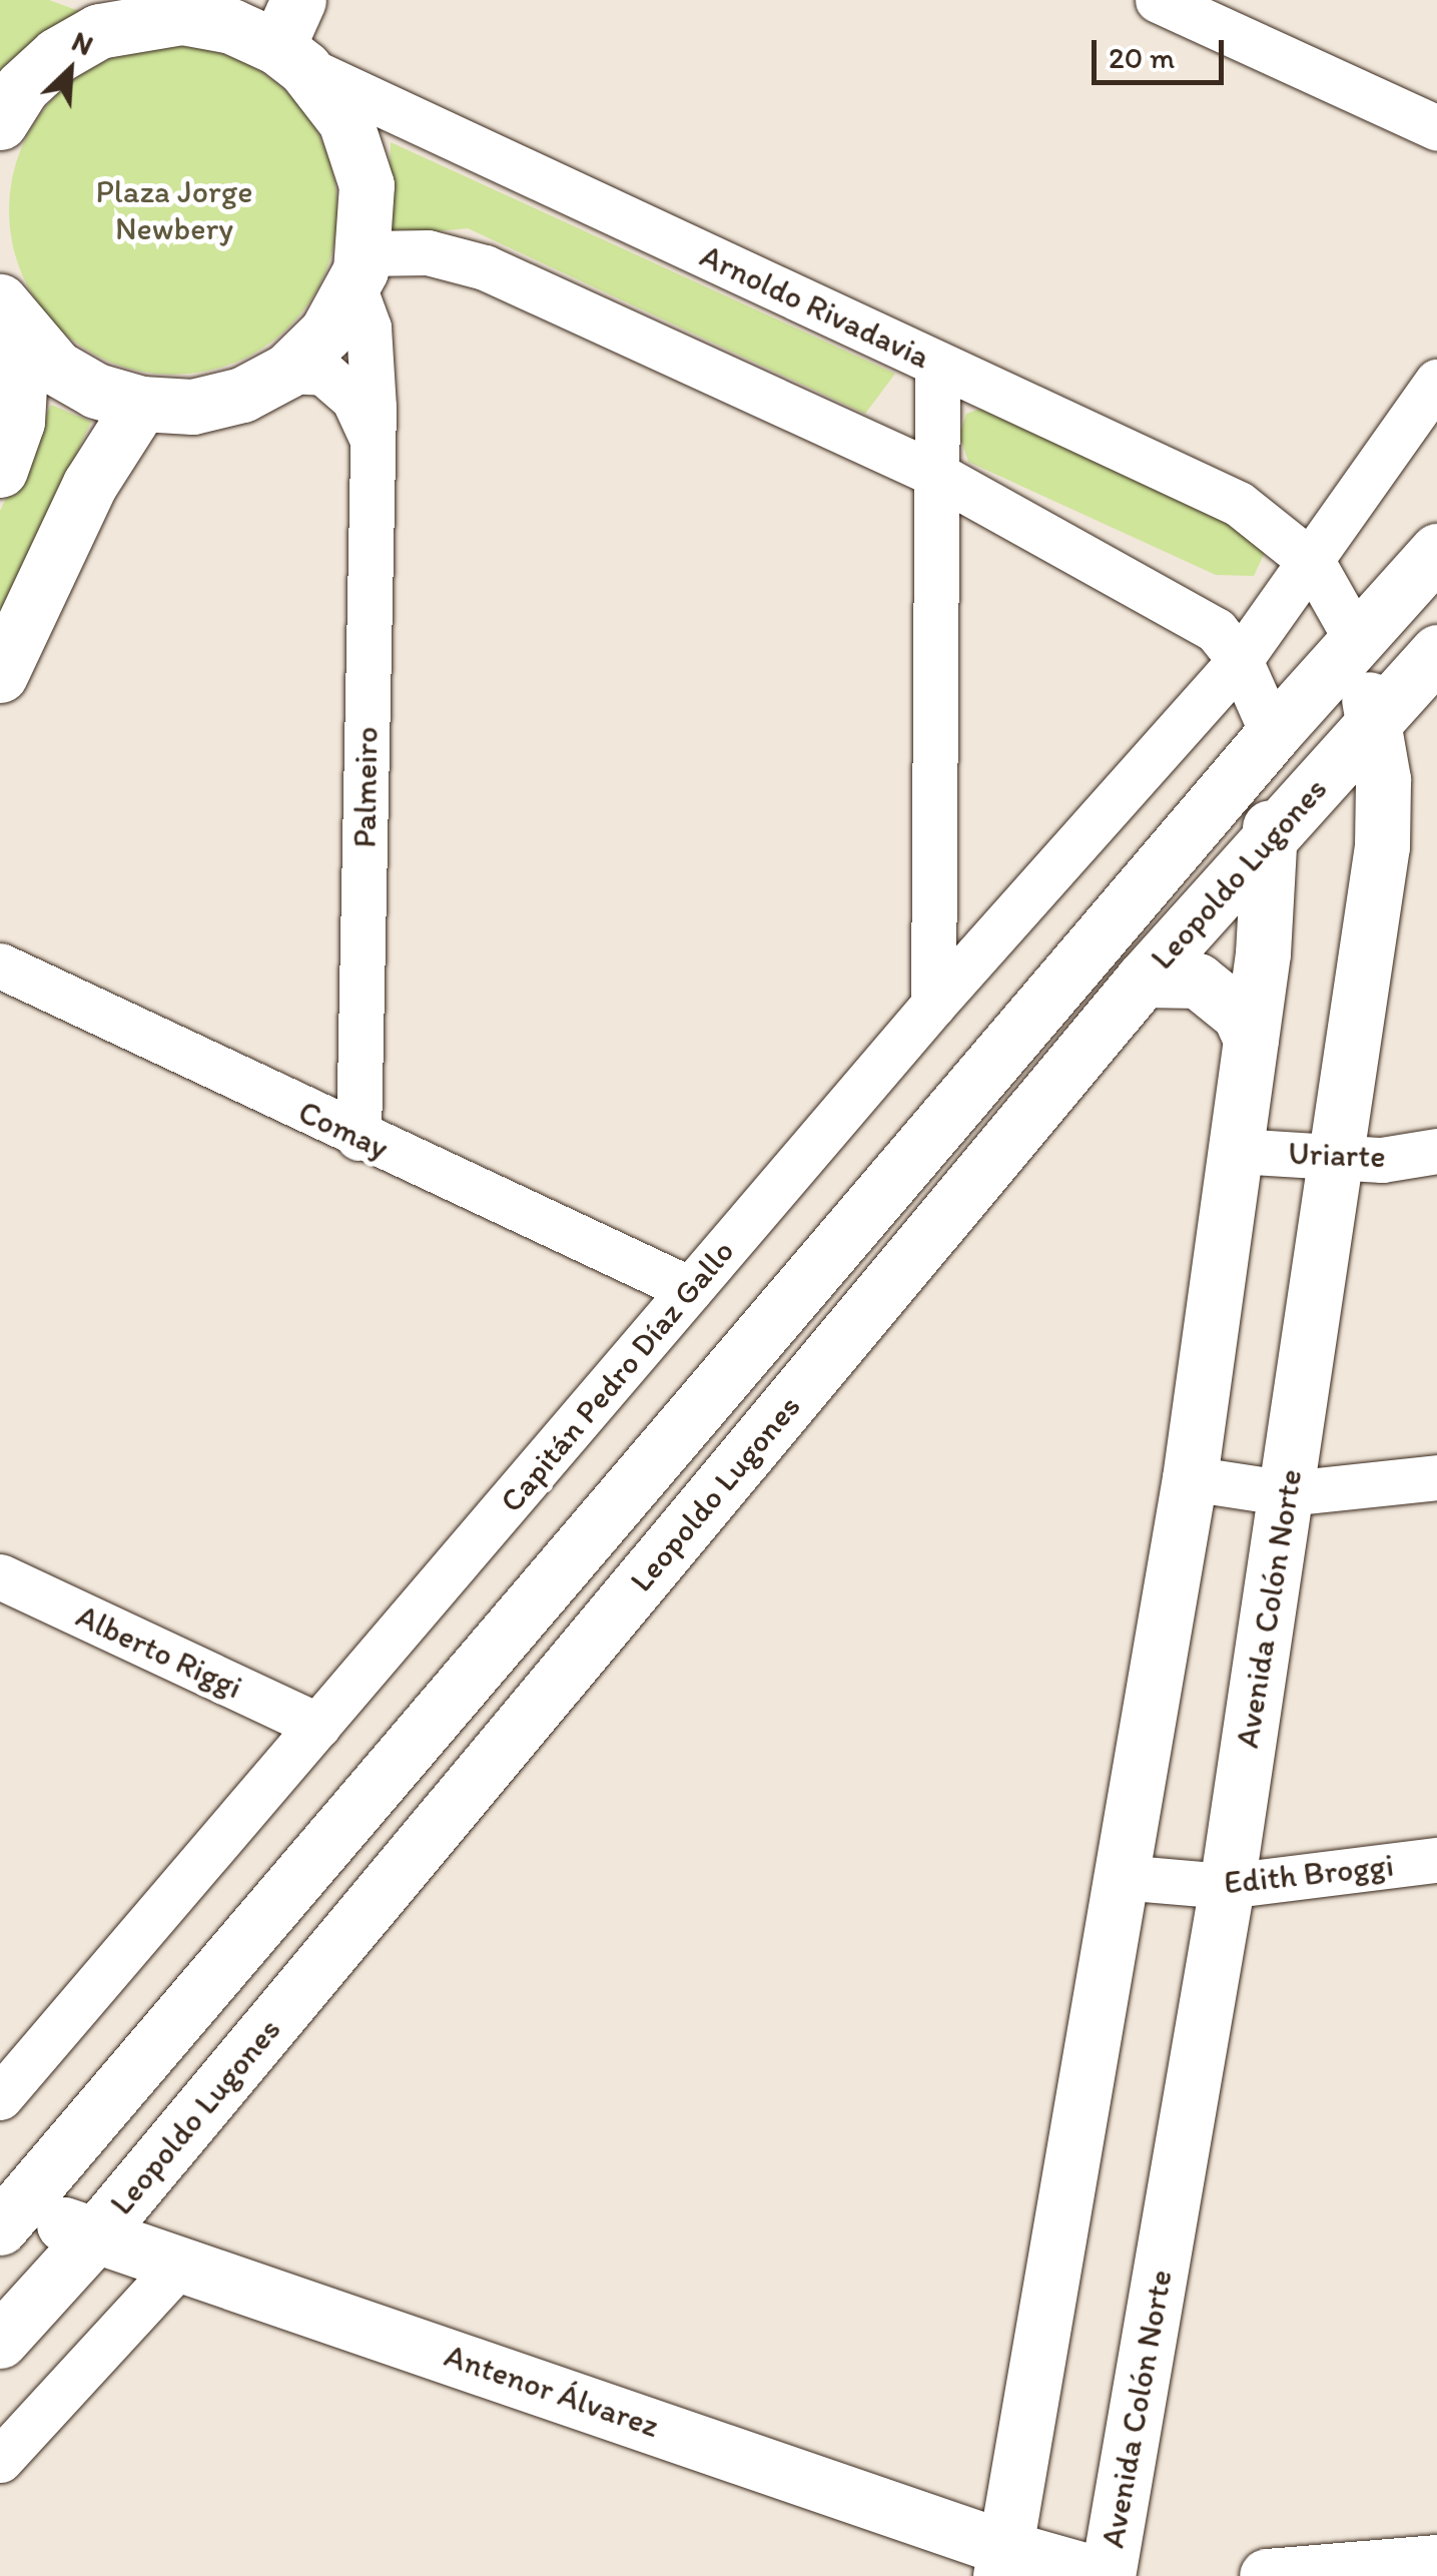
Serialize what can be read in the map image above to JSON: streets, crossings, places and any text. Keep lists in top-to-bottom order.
{
  "streets": {
    "main road": ["Leopoldo Lugones", "Avenida Colón Norte", "Antenor Álvarez"],
    "street": [
      "Arnoldo Rivadavia",
      "Palmeiro",
      "Comay",
      "Uriarte",
      "Capitán Pedro Díaz Gallo",
      "Alberto Riggi",
      "Edith Broggi"
    ]
  },
  "crossings": [
    ["Palmeiro", "Comay"],
    ["Leopoldo Lugones", "Avenida Colón Norte"],
    ["Leopoldo Lugones", "Antenor Álvarez"],
    ["Comay", "Capitán Pedro Díaz Gallo"],
    ["Uriarte", "Avenida Colón Norte"],
    ["Capitán Pedro Díaz Gallo", "Alberto Riggi"],
    ["Avenida Colón Norte", "Edith Broggi"],
    ["Avenida Colón Norte", "Antenor Álvarez"]
  ],
  "parks": ["Plaza Jorge Newbery"],
  "scale_bar": "20 m",
  "north": "top right"
}
